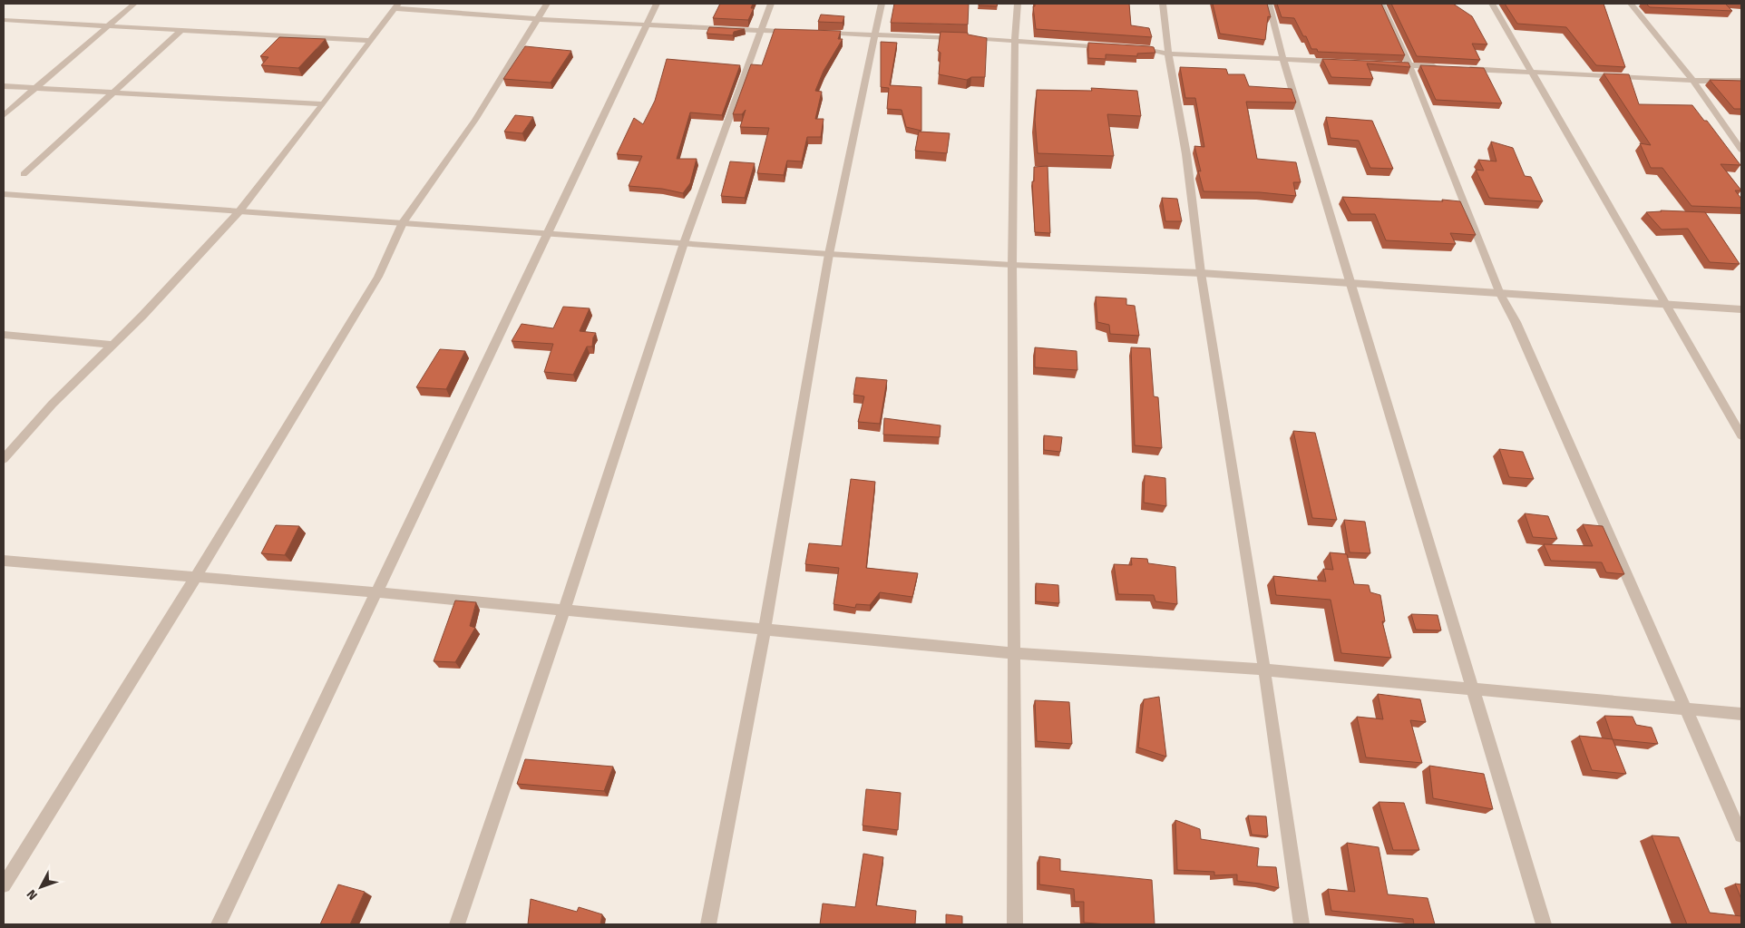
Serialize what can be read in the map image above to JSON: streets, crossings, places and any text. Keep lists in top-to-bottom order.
{
  "north": "bottom left"
}
